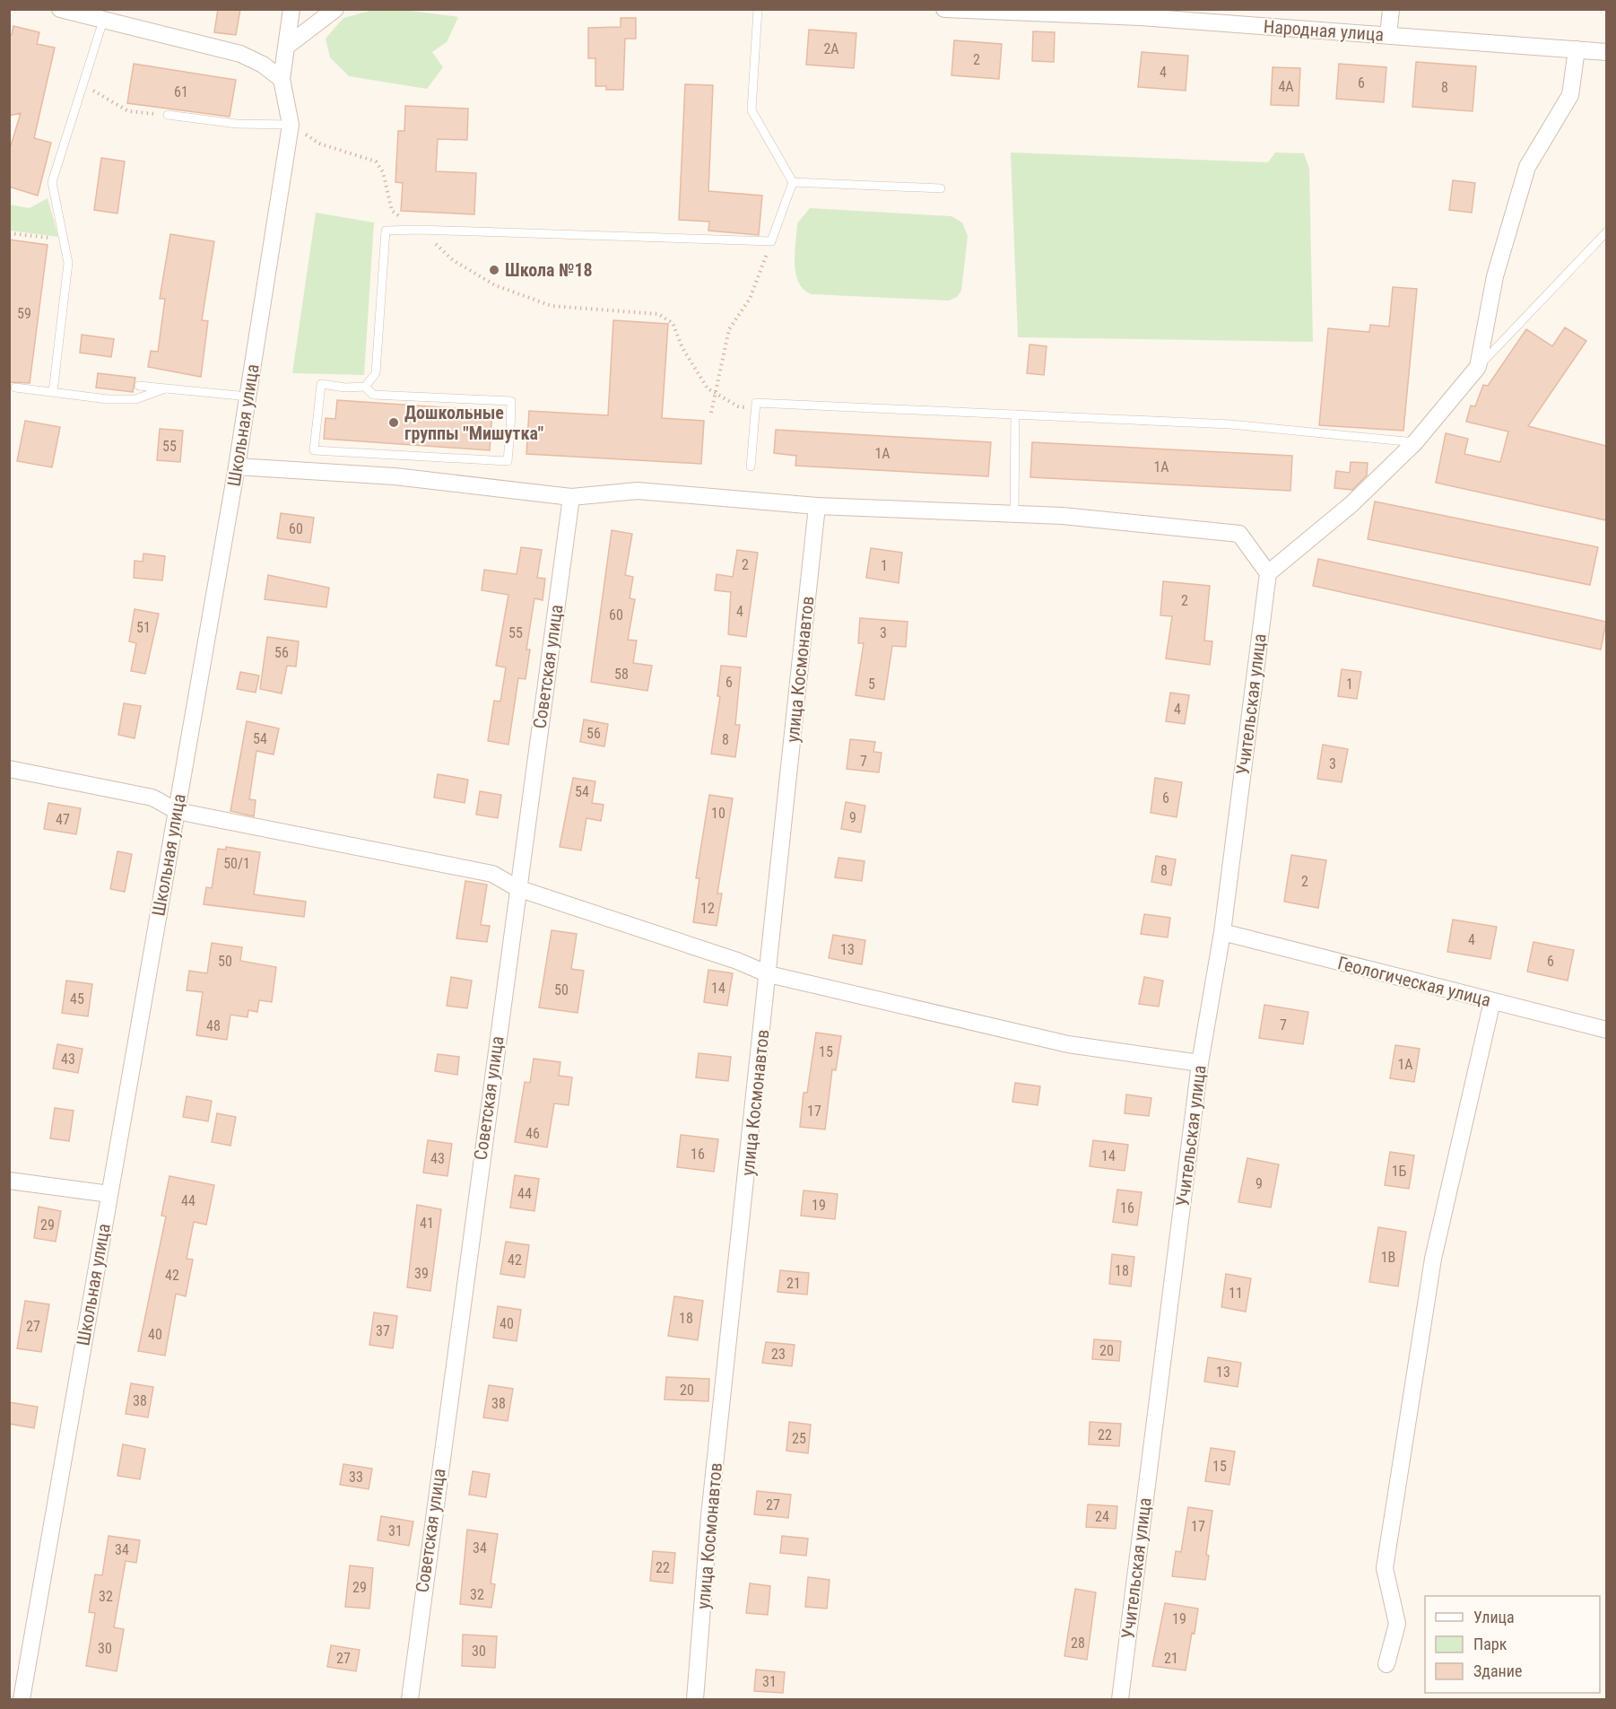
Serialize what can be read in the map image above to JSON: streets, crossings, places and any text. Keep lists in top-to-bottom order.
{
  "streets": {
    "street": [
      "Народная улица",
      "Школьная улица",
      "Советская улица",
      "улица Космонавтов",
      "Учительская улица",
      "Геологическая улица"
    ]
  },
  "crossings": [
    ["Учительская улица", "Геологическая улица"]
  ],
  "places": ["Школа №18", "Дошкольные группы \"Мишутка\""],
  "house_numbers": [
    "2А",
    "2",
    "4",
    "6",
    "4А",
    "8",
    "61",
    "59",
    "55",
    "1А",
    "1А",
    "60",
    "2",
    "1",
    "2",
    "4",
    "60",
    "51",
    "55",
    "3",
    "56",
    "58",
    "6",
    "5",
    "1",
    "4",
    "56",
    "54",
    "8",
    "7",
    "3",
    "54",
    "6",
    "10",
    "9",
    "47",
    "50/1",
    "8",
    "2",
    "12",
    "4",
    "13",
    "50",
    "6",
    "14",
    "50",
    "45",
    "7",
    "48",
    "15",
    "43",
    "1А",
    "17",
    "46",
    "16",
    "14",
    "43",
    "1Б",
    "9",
    "44",
    "44",
    "19",
    "16",
    "41",
    "29",
    "1В",
    "42",
    "18",
    "39",
    "42",
    "21",
    "11",
    "18",
    "40",
    "27",
    "37",
    "40",
    "20",
    "23",
    "13",
    "20",
    "38",
    "38",
    "22",
    "25",
    "15",
    "33",
    "27",
    "24",
    "17",
    "31",
    "34",
    "34",
    "22",
    "29",
    "32",
    "32",
    "19",
    "28",
    "30",
    "30",
    "27",
    "21",
    "31"
  ],
  "legend": ["Улица", "Парк", "Здание"]
}
